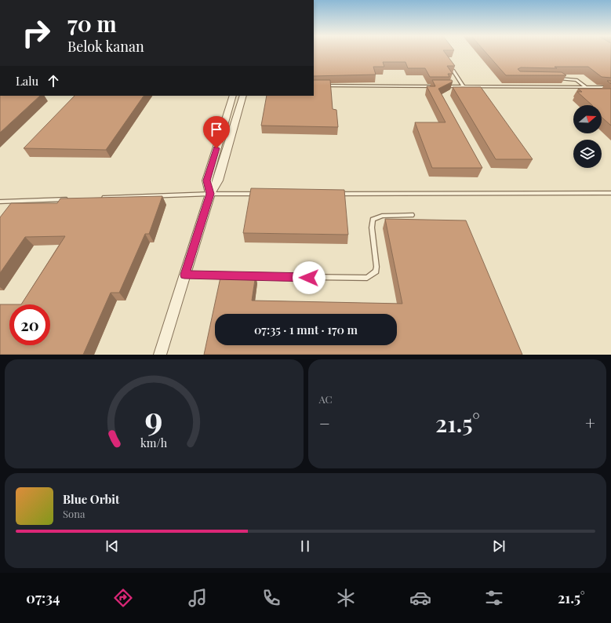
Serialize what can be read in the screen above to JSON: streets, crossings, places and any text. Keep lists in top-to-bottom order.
{
  "north": "right",
  "page": {
    "turn": ["70 m", "Belok kanan"],
    "then": "Lalu",
    "limit": "20",
    "trip": "07:35 · 1 mnt · 170 m",
    "tile": "AC",
    "heat": ["−", "21.5°", "+"],
    "song": ["Blue Orbit", "Sona"],
    "tabs": ["07:34", "21.5°"],
    "gauge": ["9", "km/h"]
  }
}
